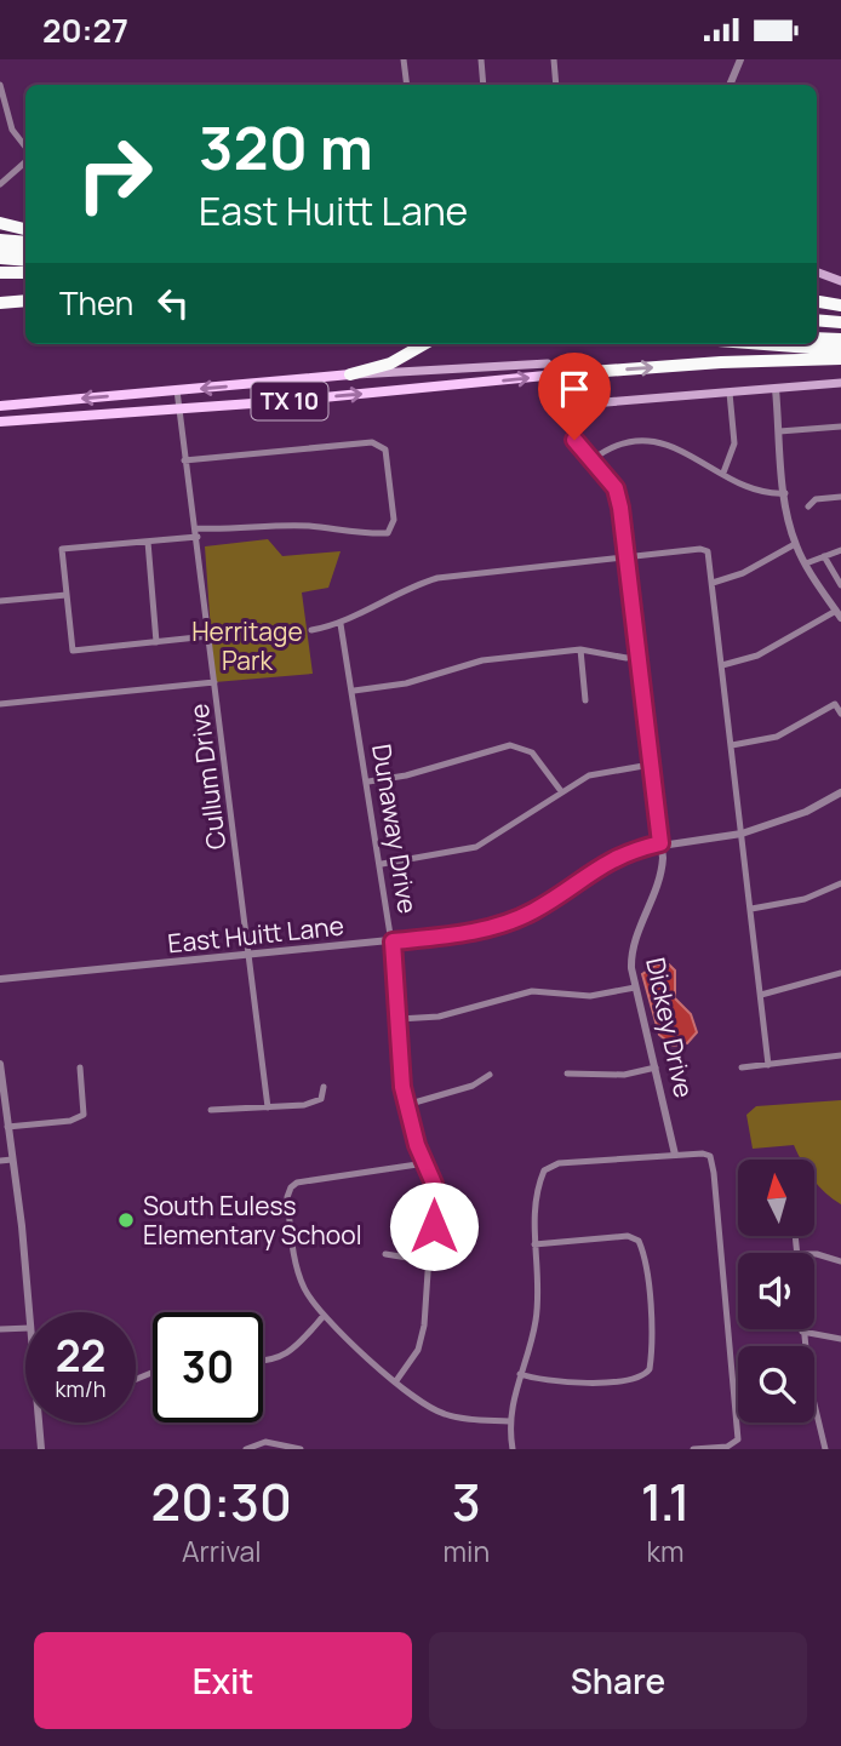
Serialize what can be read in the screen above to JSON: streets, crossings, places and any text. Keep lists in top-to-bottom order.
{
  "streets": {
    "main road": ["TX 10", "Dickey Drive"],
    "street": ["Cullum Drive", "Dunaway Drive", "East Huitt Lane"]
  },
  "crossings": [
    ["TX 10", "Cullum Drive"],
    ["TX 10", "Dickey Drive"],
    ["Cullum Drive", "East Huitt Lane"],
    ["Dunaway Drive", "East Huitt Lane"],
    ["East Huitt Lane", "Dickey Drive"]
  ],
  "parks": ["Herritage Park"],
  "places": ["South Euless Elementary School"],
  "north": "top",
  "page": {
    "status": "20:27",
    "turn": ["320 m", "East Huitt Lane"],
    "then": "Then",
    "speed": "22 km/h",
    "limit": "30",
    "eta": [
      "20:30",
      "Arrival",
      "3",
      "min",
      "1.1",
      "km"
    ],
    "buttons": ["Exit", "Share"]
  }
}
